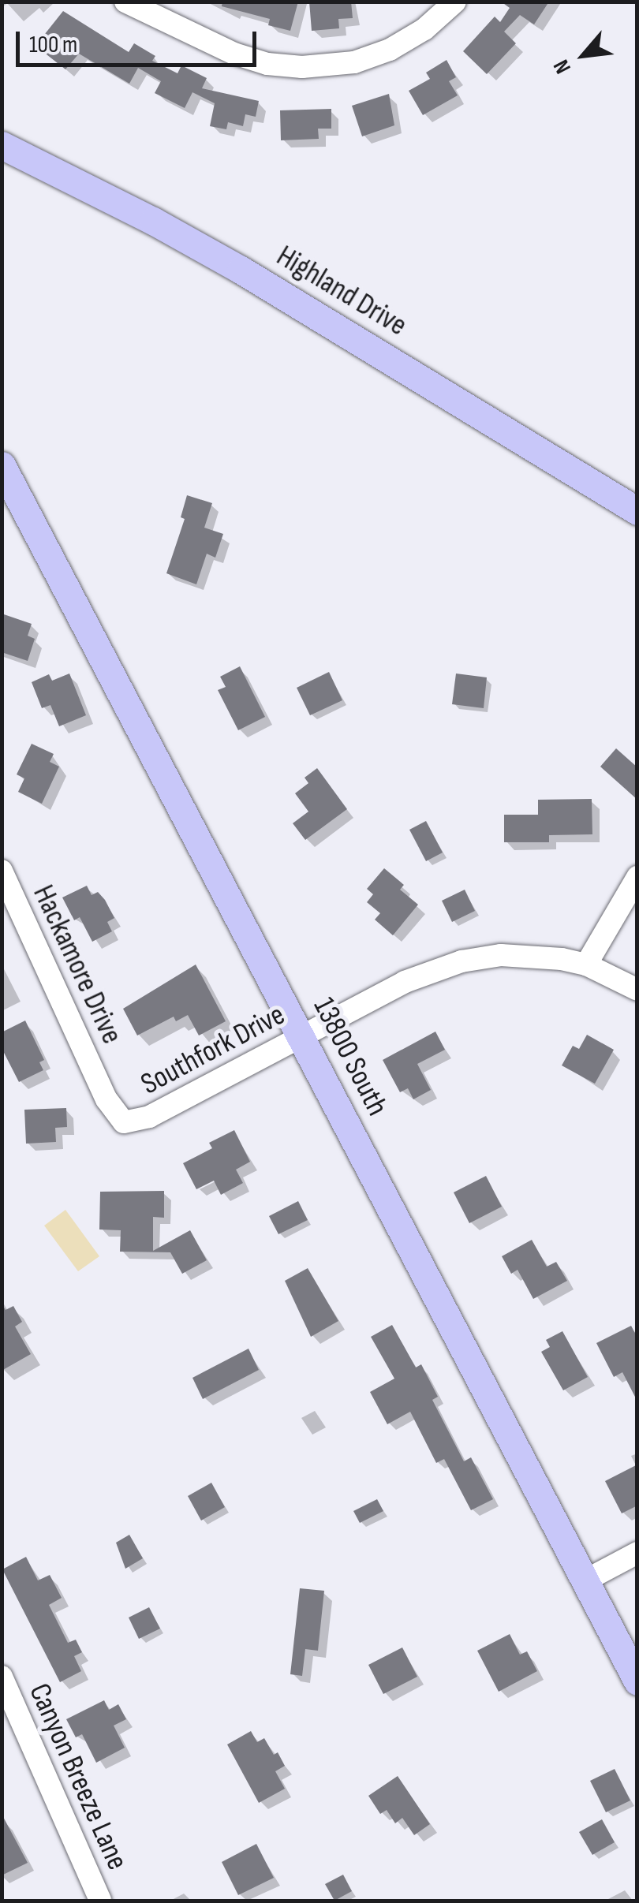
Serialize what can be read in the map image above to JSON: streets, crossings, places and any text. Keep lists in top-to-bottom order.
{
  "streets": {
    "main road": ["Highland Drive", "13800 South"],
    "street": ["Hackamore Drive", "Southfork Drive", "Canyon Breeze Lane"]
  },
  "crossings": [
    ["Hackamore Drive", "Southfork Drive"],
    ["Southfork Drive", "13800 South"]
  ],
  "scale_bar": "100 m",
  "north": "bottom left"
}
